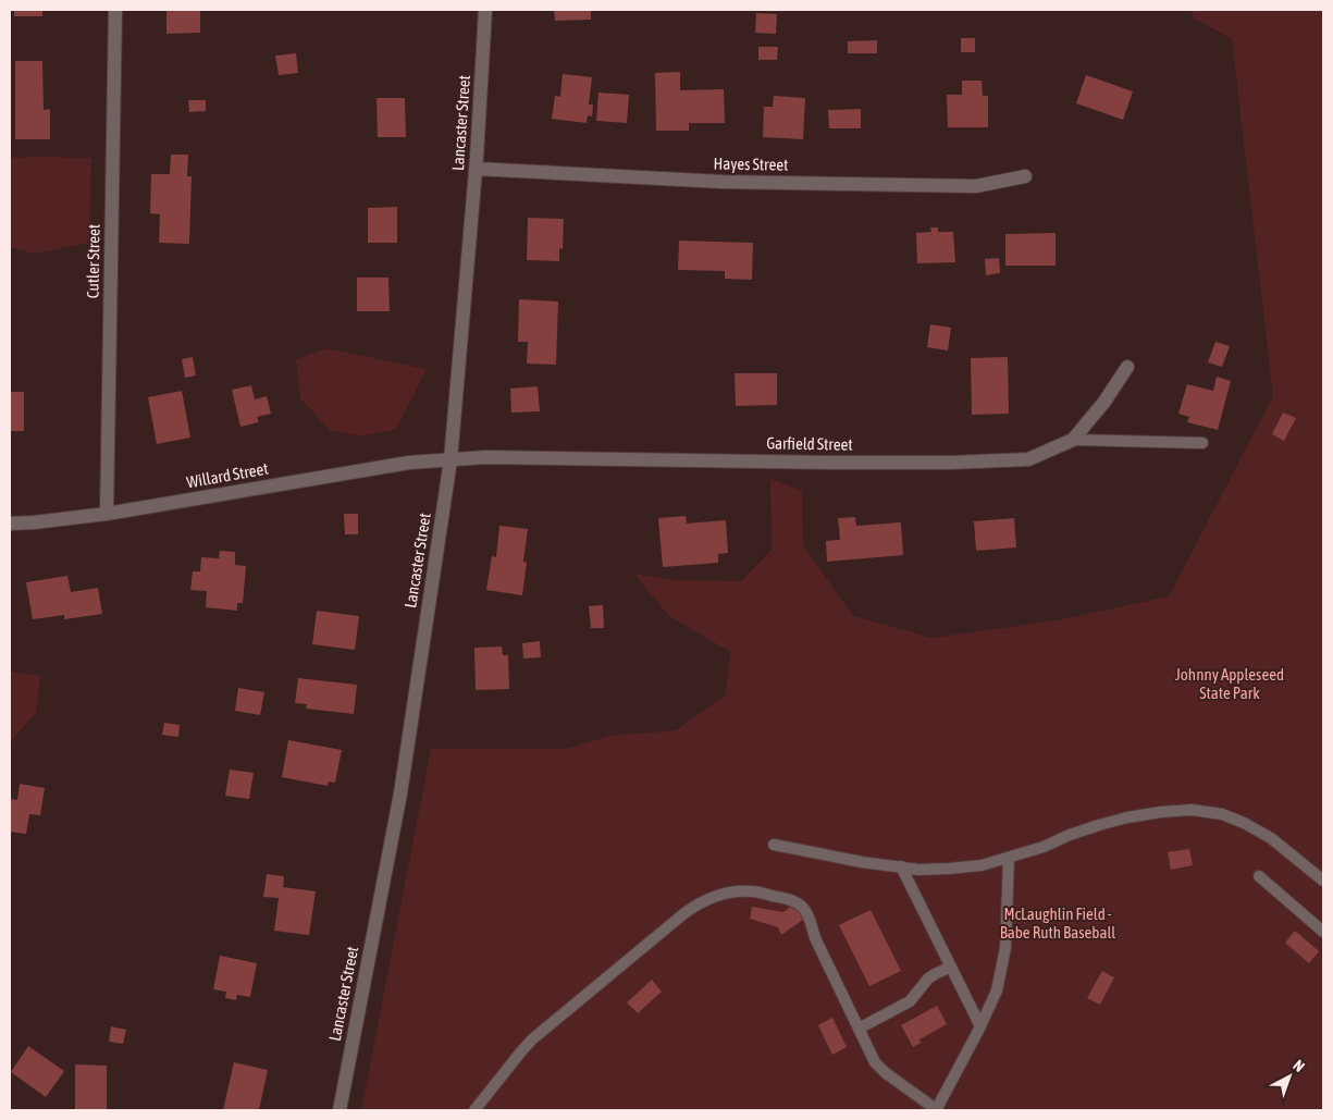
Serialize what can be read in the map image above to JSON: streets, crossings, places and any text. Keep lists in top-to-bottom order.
{
  "streets": {
    "street": [
      "Lancaster Street",
      "Hayes Street",
      "Cutler Street",
      "Garfield Street",
      "Willard Street"
    ]
  },
  "crossings": [
    ["Lancaster Street", "Hayes Street"],
    ["Lancaster Street", "Garfield Street"],
    ["Lancaster Street", "Willard Street"],
    ["Cutler Street", "Willard Street"],
    ["Garfield Street", "Willard Street"]
  ],
  "parks": ["Johnny Appleseed State Park", "McLaughlin Field - Babe Ruth Baseball"],
  "north": "top right"
}
